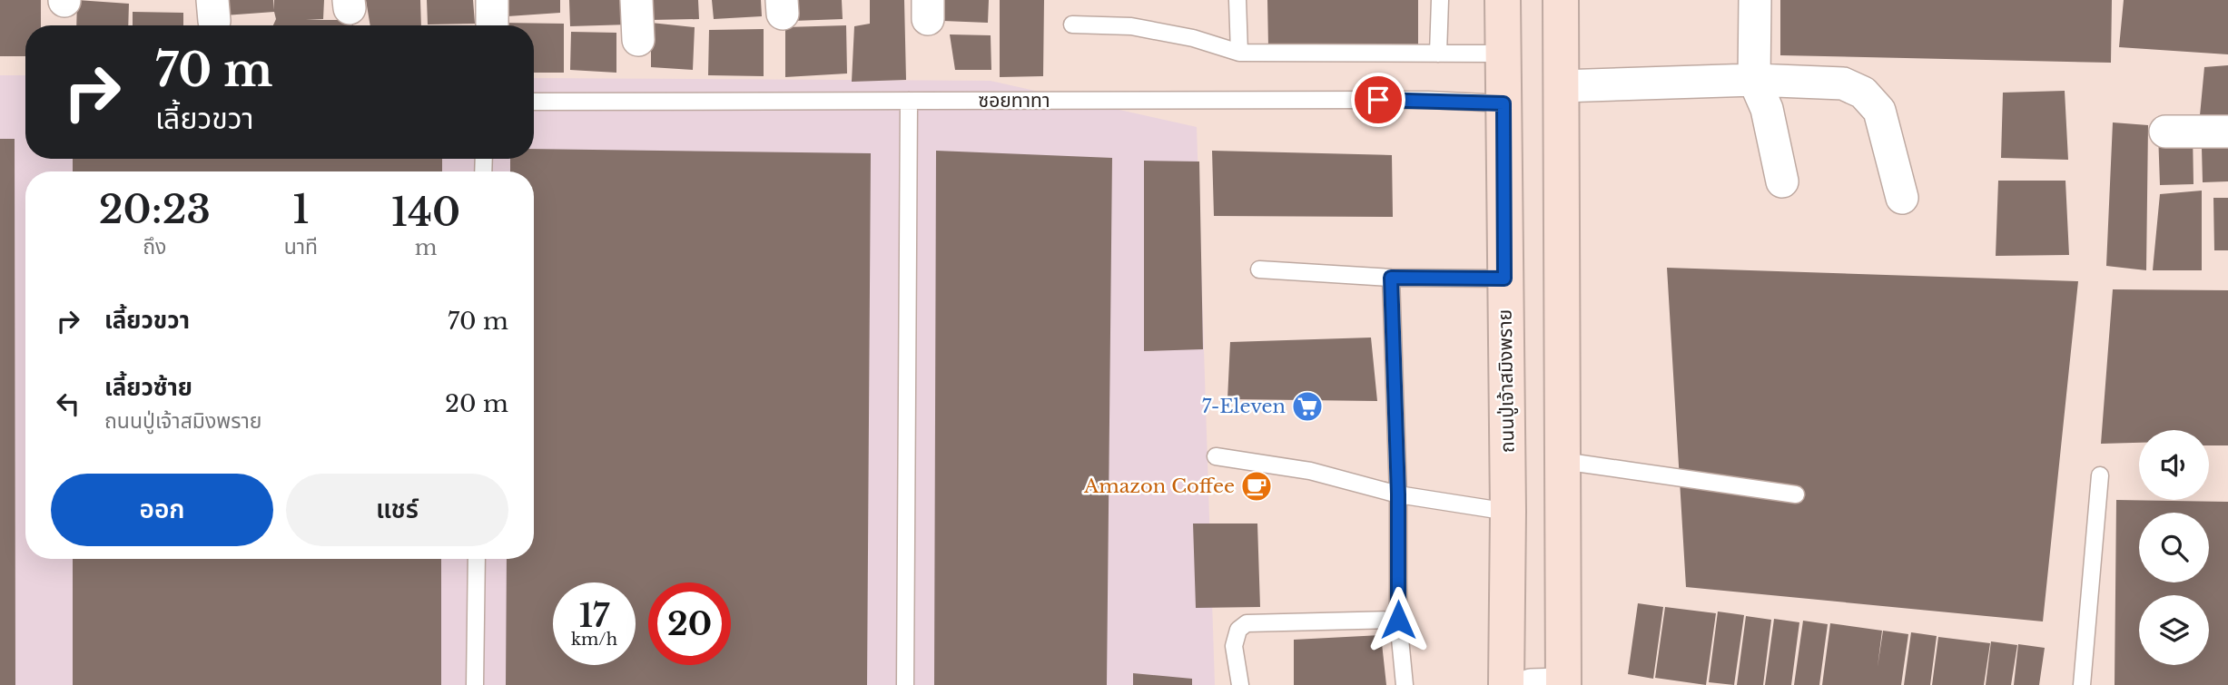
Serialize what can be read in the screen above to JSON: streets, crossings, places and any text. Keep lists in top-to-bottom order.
{
  "streets": {
    "main road": ["ถนนปู่เจ้าสมิงพราย"],
    "lane": ["ซอยทาทา"]
  },
  "crossings": [
    ["ซอยทาทา", "ถนนปู่เจ้าสมิงพราย"]
  ],
  "places": {
    "supermarket": ["7-Eleven"],
    "cafe": ["Amazon Coffee"]
  },
  "page": {
    "turn": ["70 m", "เลี้ยวขวา"],
    "eta": [
      "20:23",
      "ถึง",
      "1",
      "นาที",
      "140",
      "m"
    ],
    "list": [
      {
        "name": "เลี้ยวขวา",
        "value": "70 m"
      },
      {
        "name": "เลี้ยวซ้าย",
        "note": "ถนนปู่เจ้าสมิงพราย",
        "value": "20 m"
      }
    ],
    "buttons": ["ออก", "แชร์"],
    "speed": "17 km/h",
    "limit": "20"
  }
}
